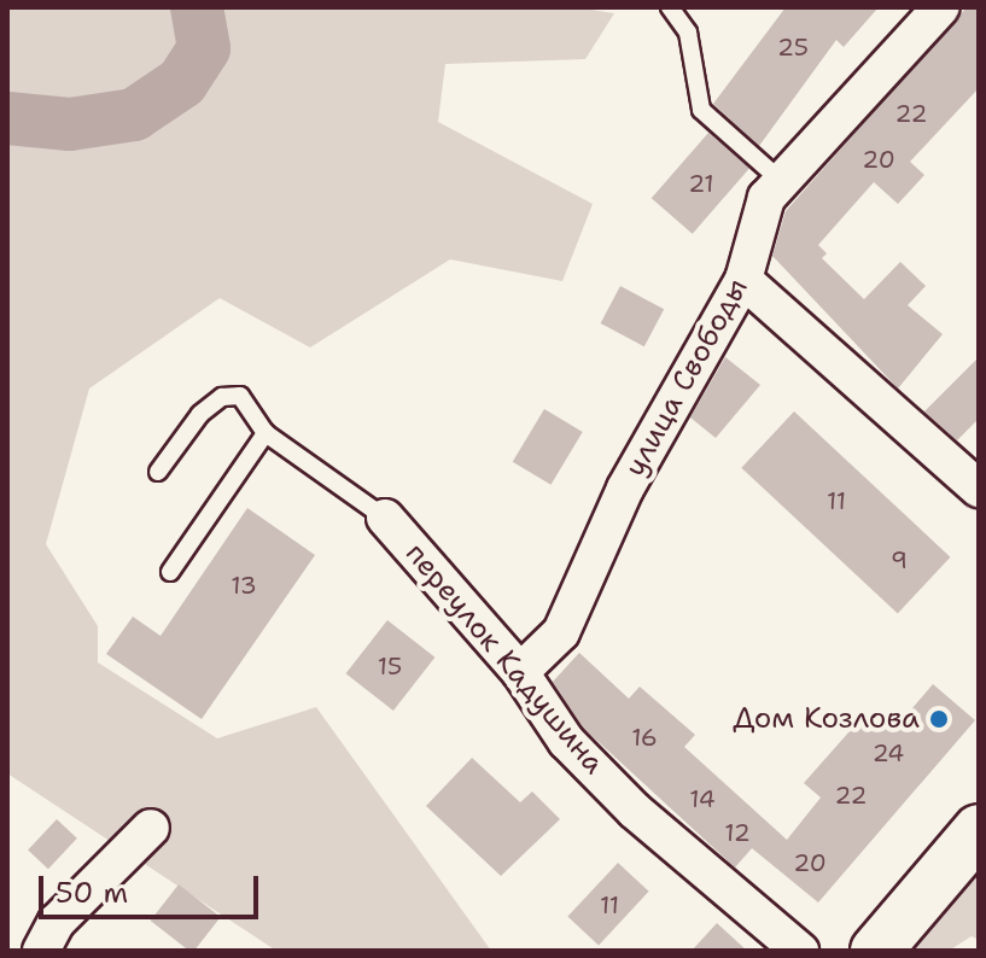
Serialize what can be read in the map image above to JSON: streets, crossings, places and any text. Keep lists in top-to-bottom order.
{
  "streets": {
    "street": ["улица Свободы", "переулок Кадушина"]
  },
  "crossings": [
    ["улица Свободы", "переулок Кадушина"]
  ],
  "places": ["Дом Козлова"],
  "house_numbers": [
    "25",
    "22",
    "20",
    "21",
    "11",
    "9",
    "13",
    "15",
    "16",
    "24",
    "22",
    "14",
    "12",
    "20",
    "11"
  ],
  "scale_bar": "50 m"
}
